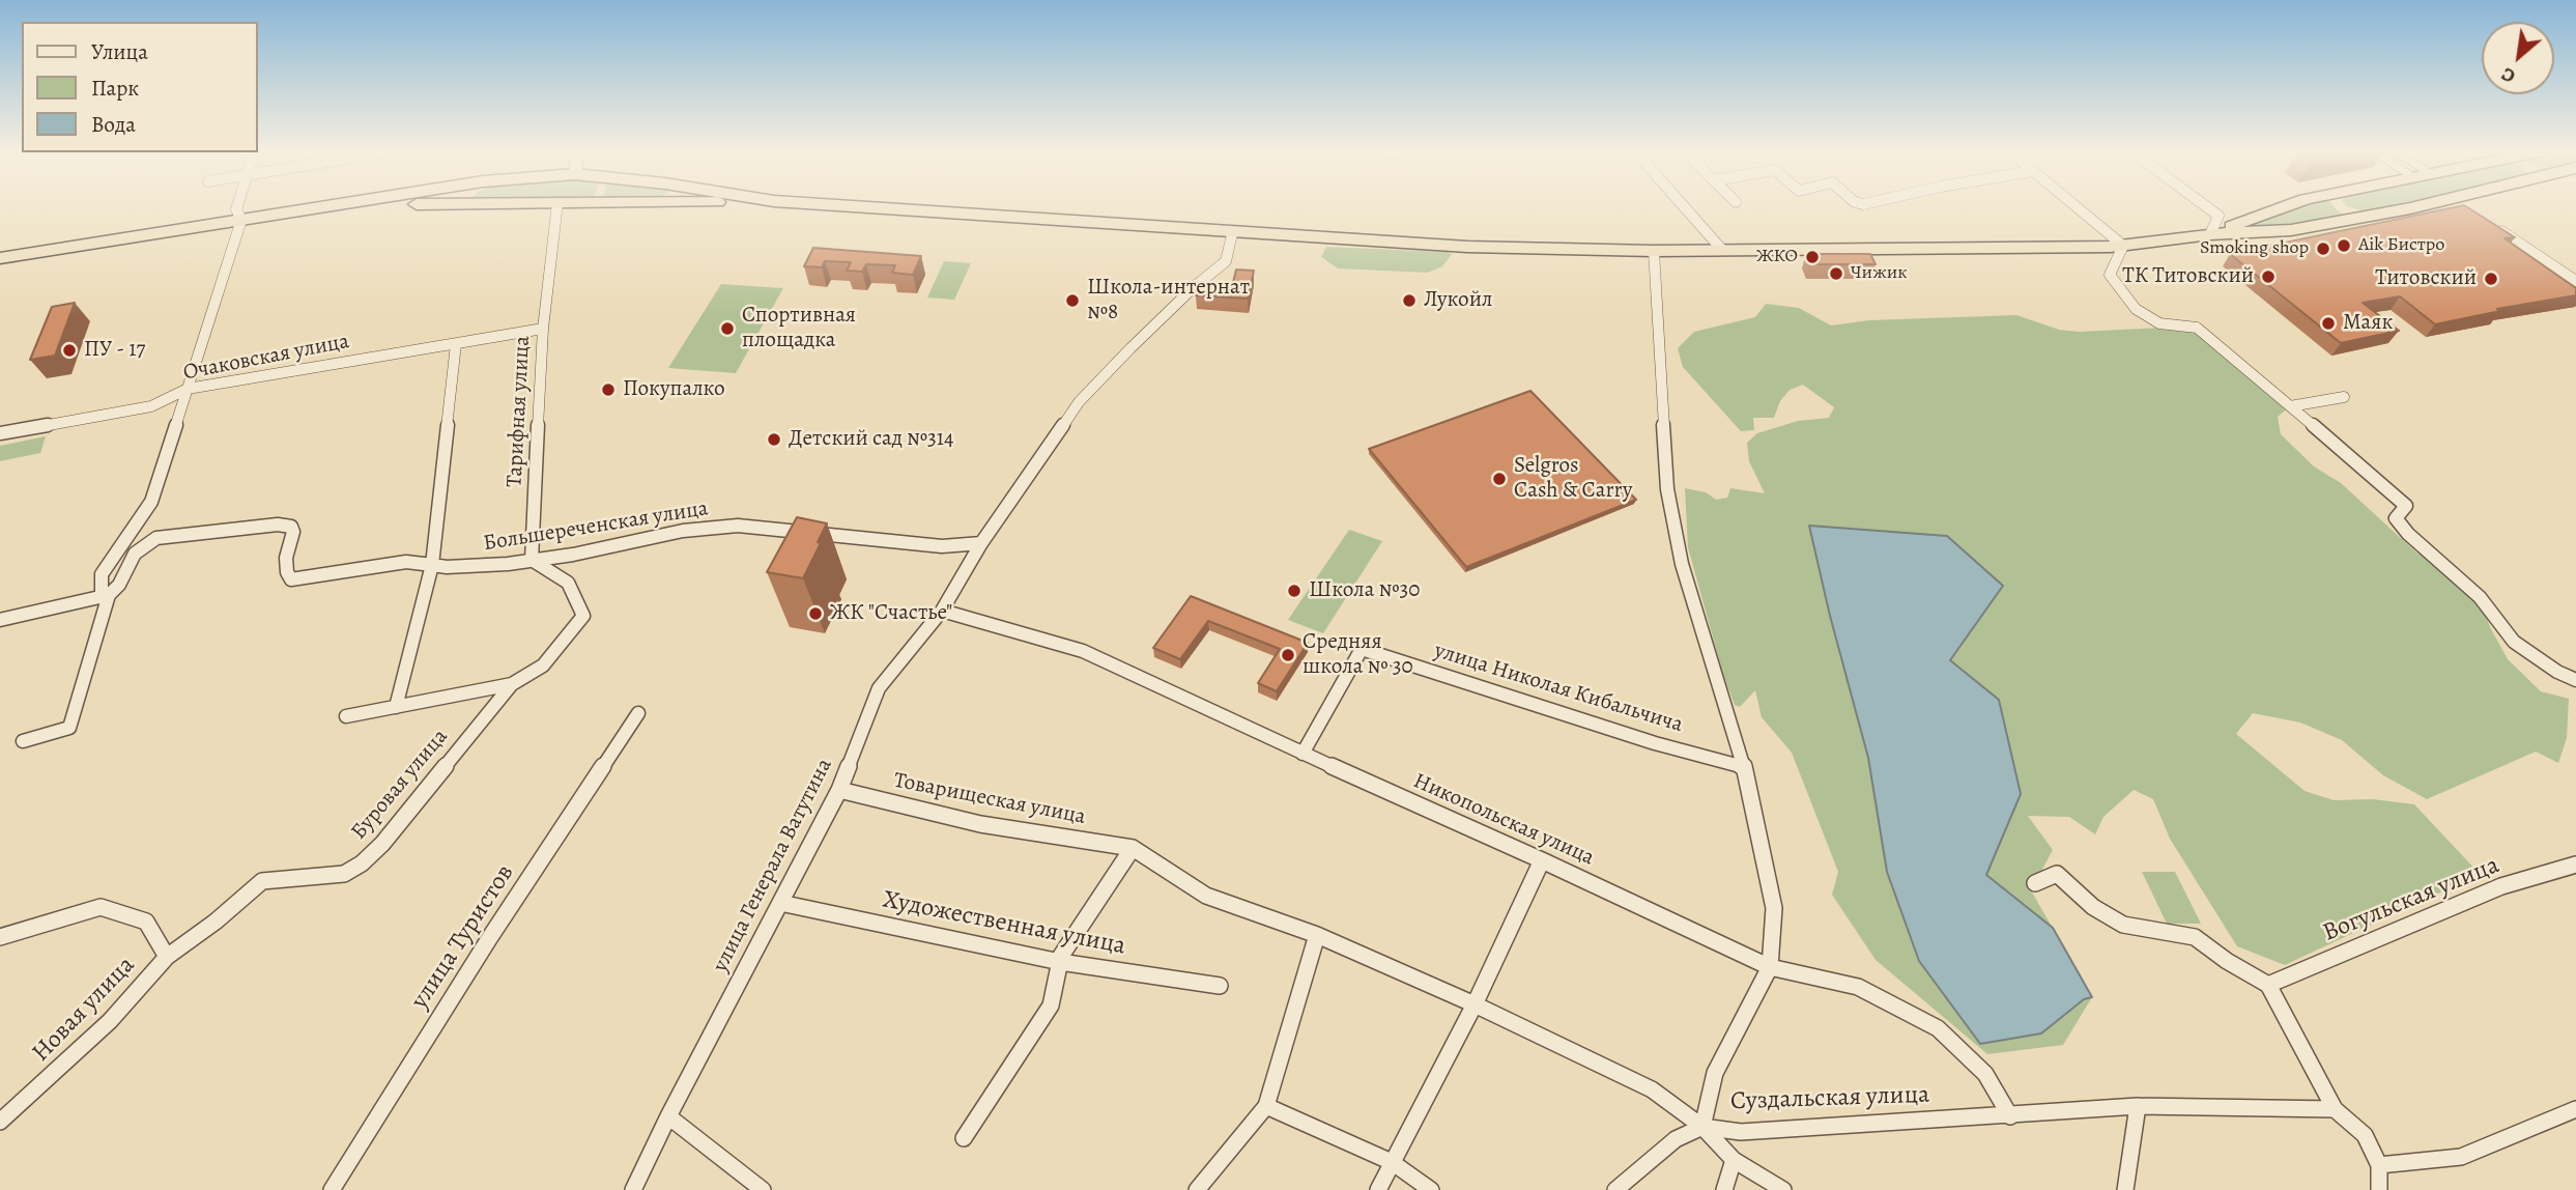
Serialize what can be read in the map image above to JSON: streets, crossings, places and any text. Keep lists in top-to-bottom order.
{
  "streets": {
    "street": [
      "Очаковская улица",
      "Тарифная улица",
      "Большереченская улица",
      "улица Николая Кибальчича",
      "Буровая улица",
      "Товарищеская улица",
      "Никопольская улица",
      "улица Генерала Ватутина",
      "Вогульская улица",
      "Художественная улица",
      "улица Туристов",
      "Новая улица",
      "Суздальская улица"
    ]
  },
  "crossings": [
    ["Очаковская улица", "Тарифная улица"],
    ["Тарифная улица", "Большереченская улица"],
    ["Тарифная улица", "Буровая улица"],
    ["Большереченская улица", "Буровая улица"],
    ["Большереченская улица", "улица Генерала Ватутина"],
    ["улица Николая Кибальчича", "Никопольская улица"],
    ["Буровая улица", "Новая улица"],
    ["Товарищеская улица", "улица Генерала Ватутина"],
    ["Товарищеская улица", "Суздальская улица"],
    ["Никопольская улица", "улица Генерала Ватутина"],
    ["Никопольская улица", "Суздальская улица"],
    ["улица Генерала Ватутина", "Художественная улица"]
  ],
  "places": [
    "Aik Бистро",
    "Smoking shop",
    "ЖКО",
    "Чижик",
    "ТК Титовский",
    "Титовский",
    "Школа-интернат №8",
    "Лукойл",
    "Маяк",
    "Спортивная площадка",
    "ПУ - 17",
    "Покупалко",
    "Детский сад №314",
    "Selgros Cash & Carry",
    "Школа №30",
    "ЖК \"Счастье\"",
    "Средняя школа № 30"
  ],
  "legend": ["Улица", "Парк", "Вода"],
  "north": "bottom left"
}
